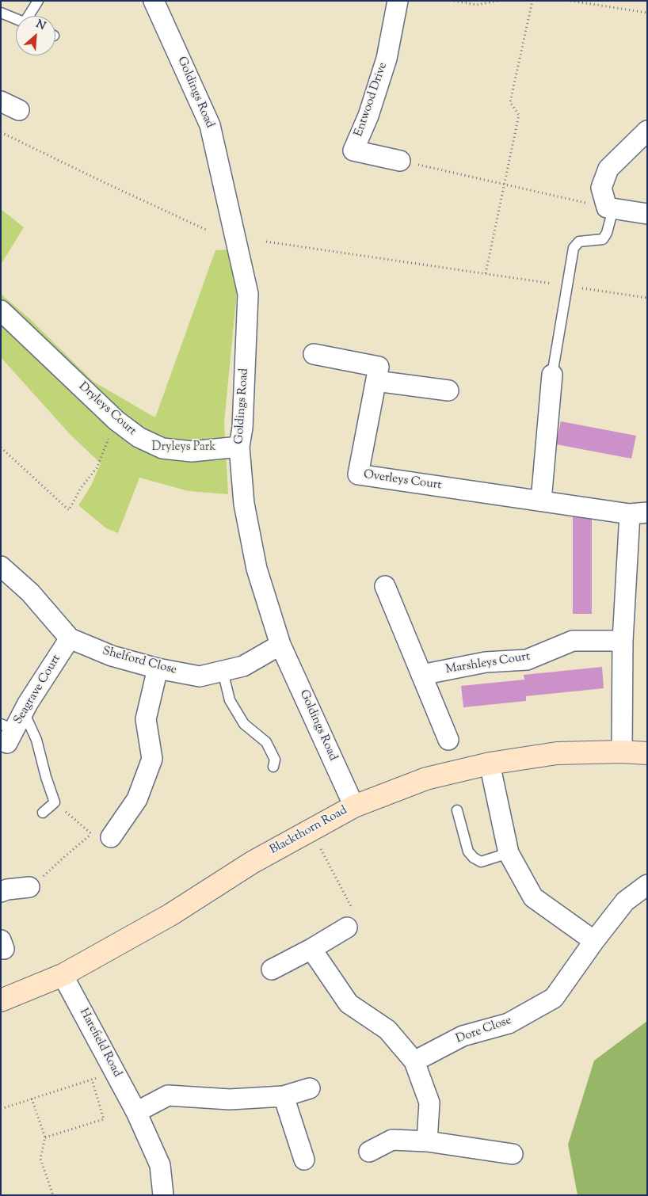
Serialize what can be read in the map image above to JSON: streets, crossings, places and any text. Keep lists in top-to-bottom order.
{
  "streets": {
    "street": [
      "Goldings Road",
      "Entwood Drive",
      "Dryleys Court",
      "Overleys Court",
      "Shelford Close",
      "Marshleys Court",
      "Seagrave Court",
      "Blackthorn Road",
      "Dore Close",
      "Harefield Road"
    ]
  },
  "crossings": [
    ["Goldings Road", "Dryleys Court"],
    ["Goldings Road", "Shelford Close"],
    ["Goldings Road", "Blackthorn Road"],
    ["Shelford Close", "Seagrave Court"],
    ["Blackthorn Road", "Harefield Road"]
  ],
  "parks": ["Dryleys Park"],
  "north": "top right"
}
